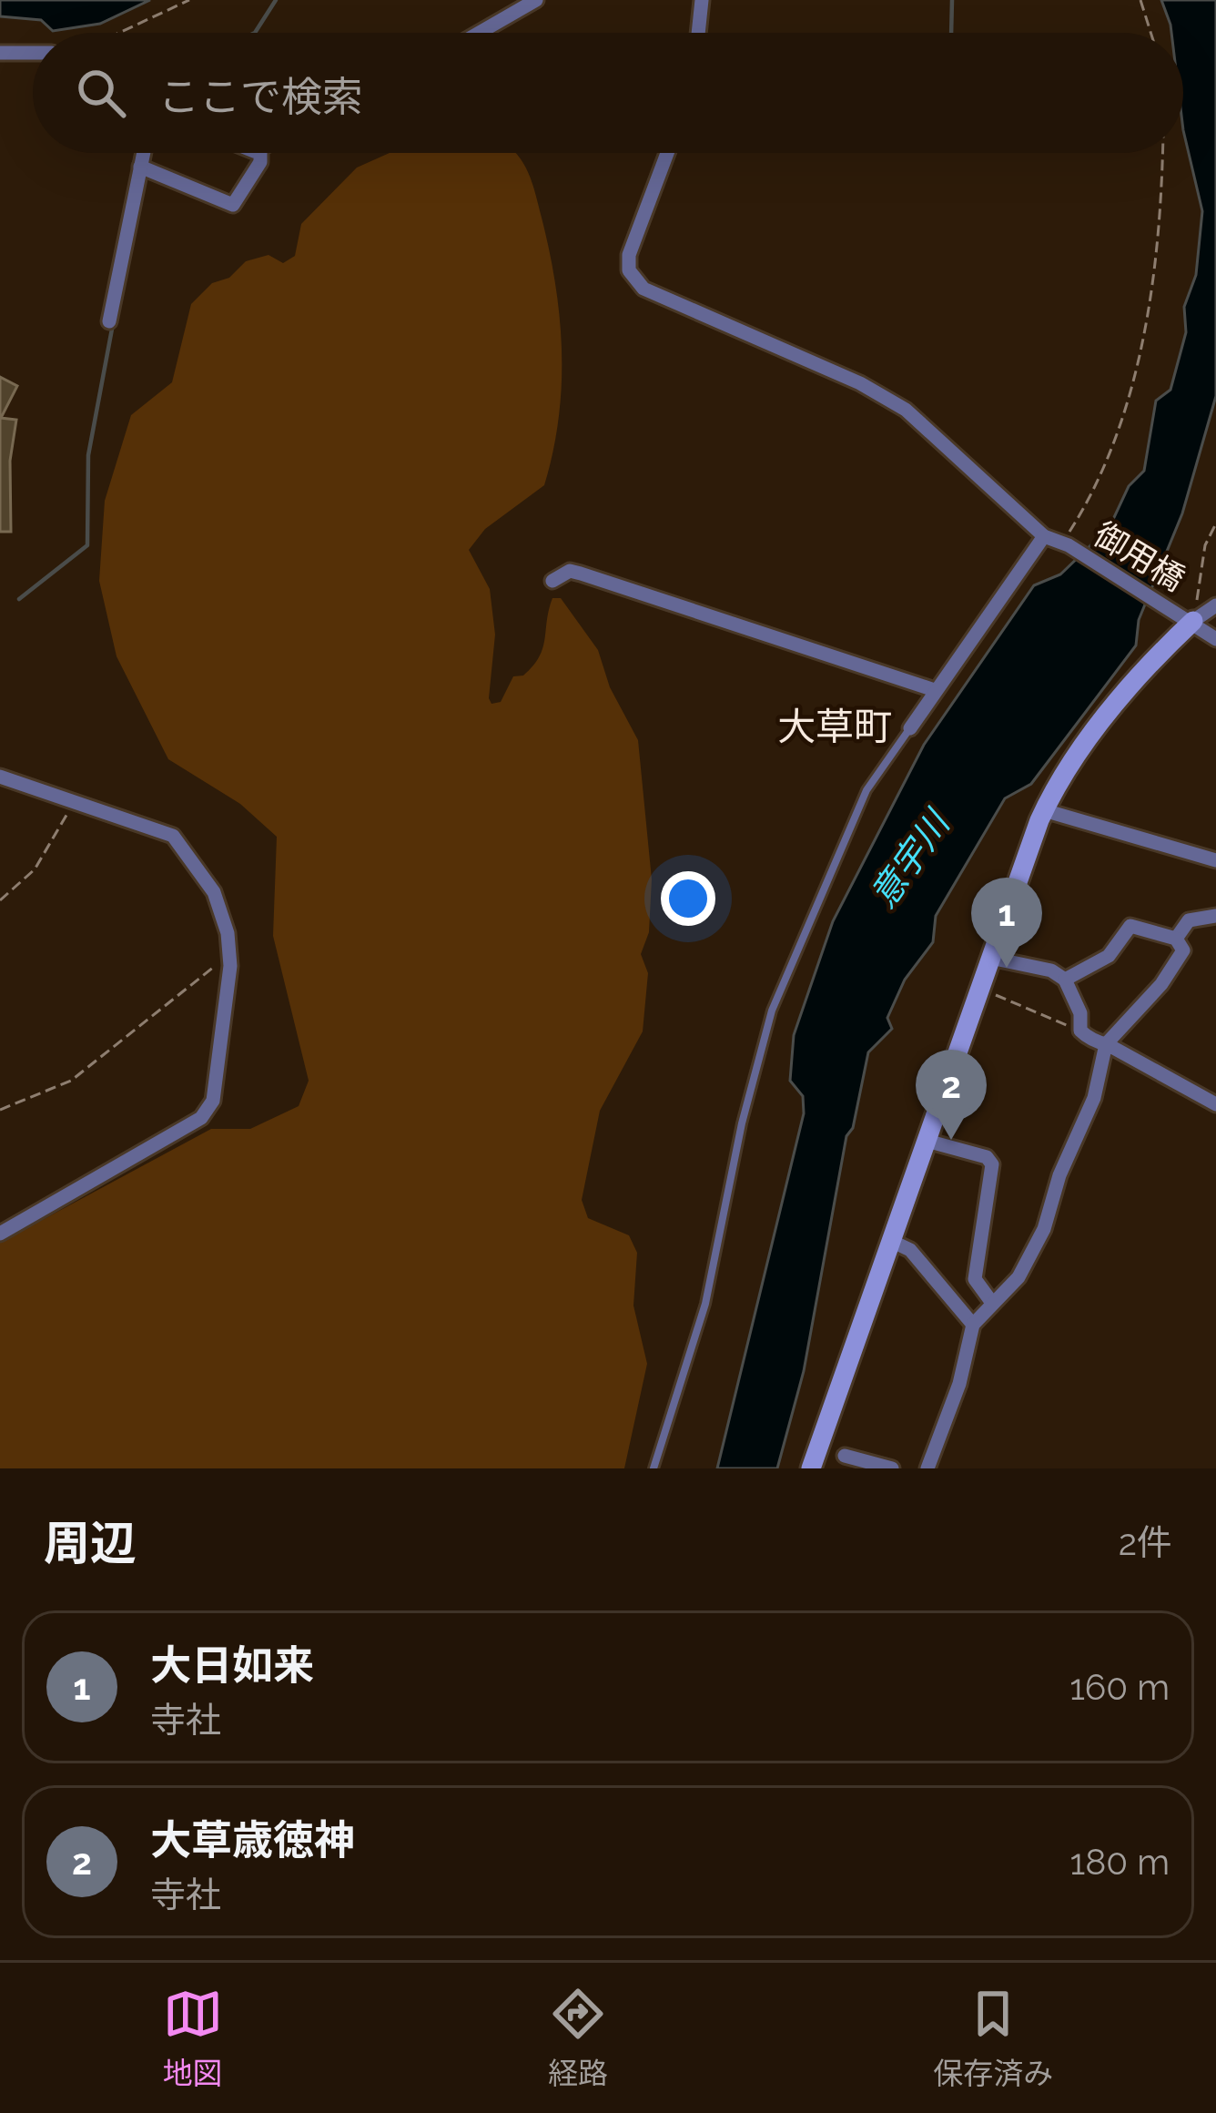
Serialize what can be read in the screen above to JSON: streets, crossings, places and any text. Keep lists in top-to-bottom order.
{
  "streets": {
    "street": ["御用橋"]
  },
  "districts": ["大草町"],
  "water": ["意宇川"],
  "page": {
    "search": "ここで検索",
    "pins": ["1", "2"],
    "heading": ["周辺", "2件"],
    "list": [
      {
        "mark": "1",
        "name": "大日如来",
        "note": "寺社",
        "value": "160 m"
      },
      {
        "mark": "2",
        "name": "大草歳徳神",
        "note": "寺社",
        "value": "180 m"
      }
    ],
    "nav": ["地図", "経路", "保存済み"]
  }
}
